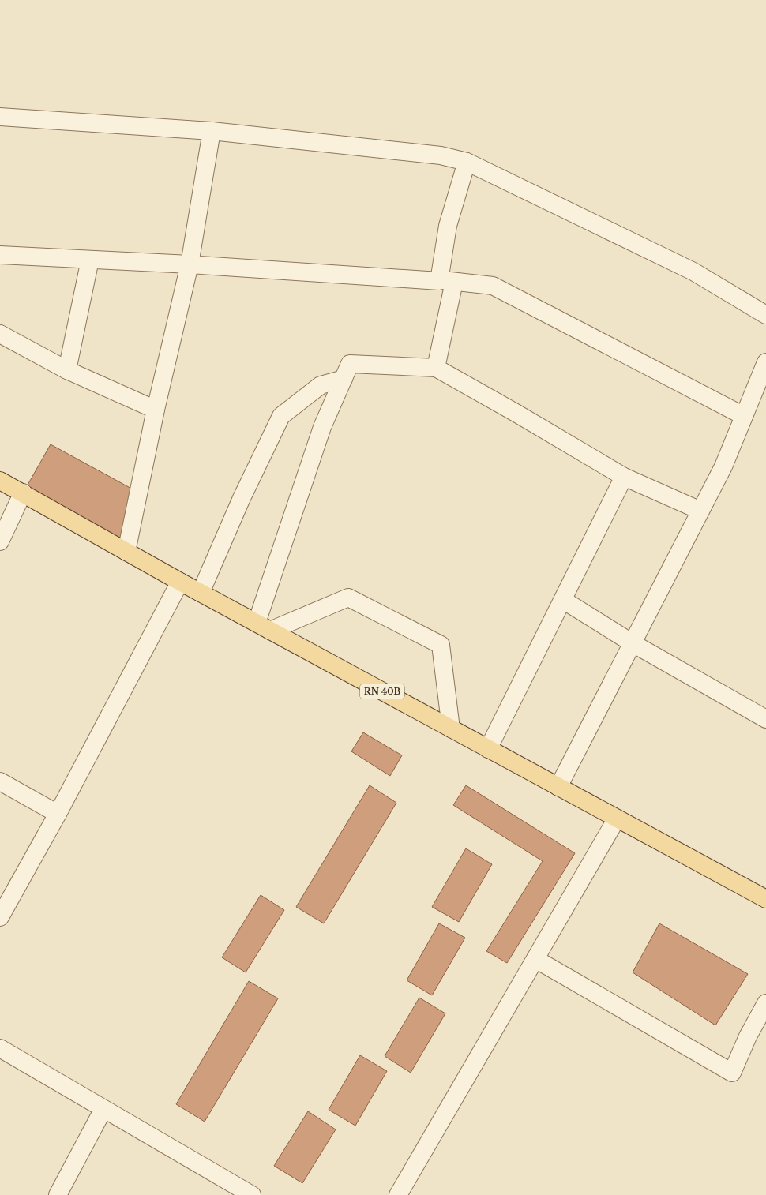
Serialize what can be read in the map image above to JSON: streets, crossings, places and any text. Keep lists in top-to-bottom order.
{
  "streets": {
    "main road": ["RN 40B"]
  }
}
